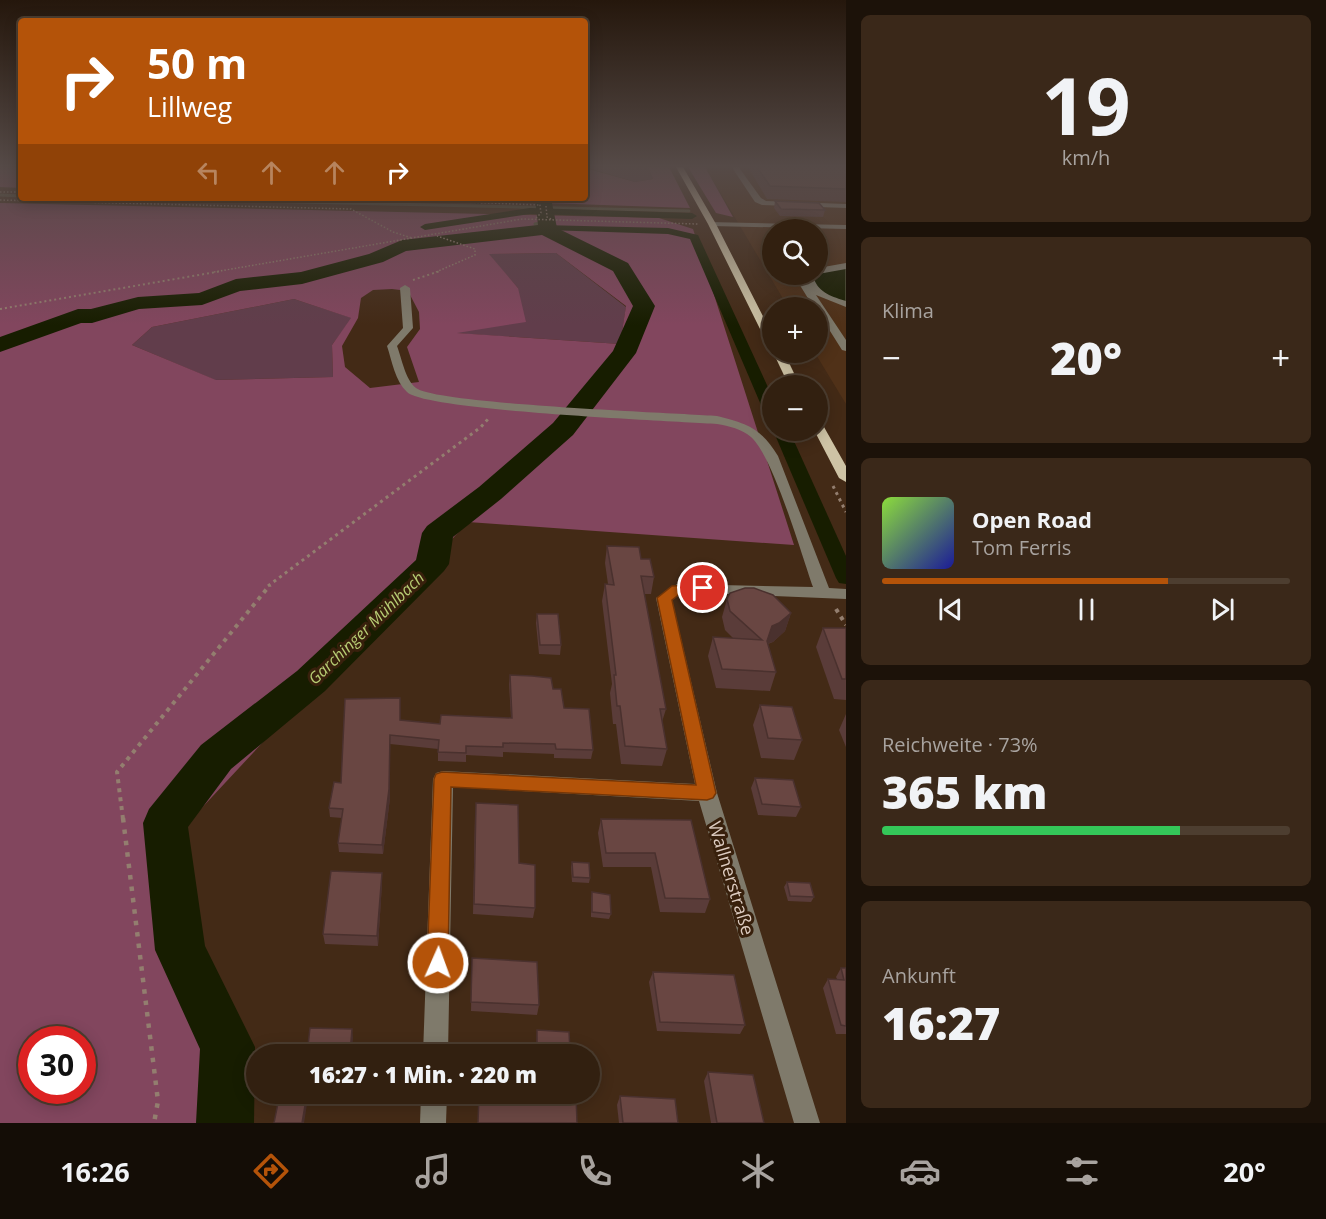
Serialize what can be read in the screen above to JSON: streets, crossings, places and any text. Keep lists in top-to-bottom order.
{
  "streets": {
    "street": ["Wallnerstraße"]
  },
  "water": ["Garchinger Mühlbach"],
  "page": {
    "tile": [
      ["19", "km/h"],
      "Klima",
      ["Reichweite · 73%", "365 km"],
      ["Ankunft", "16:27"]
    ],
    "turn": ["50 m", "Lillweg"],
    "map_buttons": ["+", "−"],
    "heat": ["−", "20°", "+"],
    "song": ["Open Road", "Tom Ferris"],
    "limit": "30",
    "trip": "16:27 · 1 Min. · 220 m",
    "tabs": ["16:26", "20°"]
  }
}
